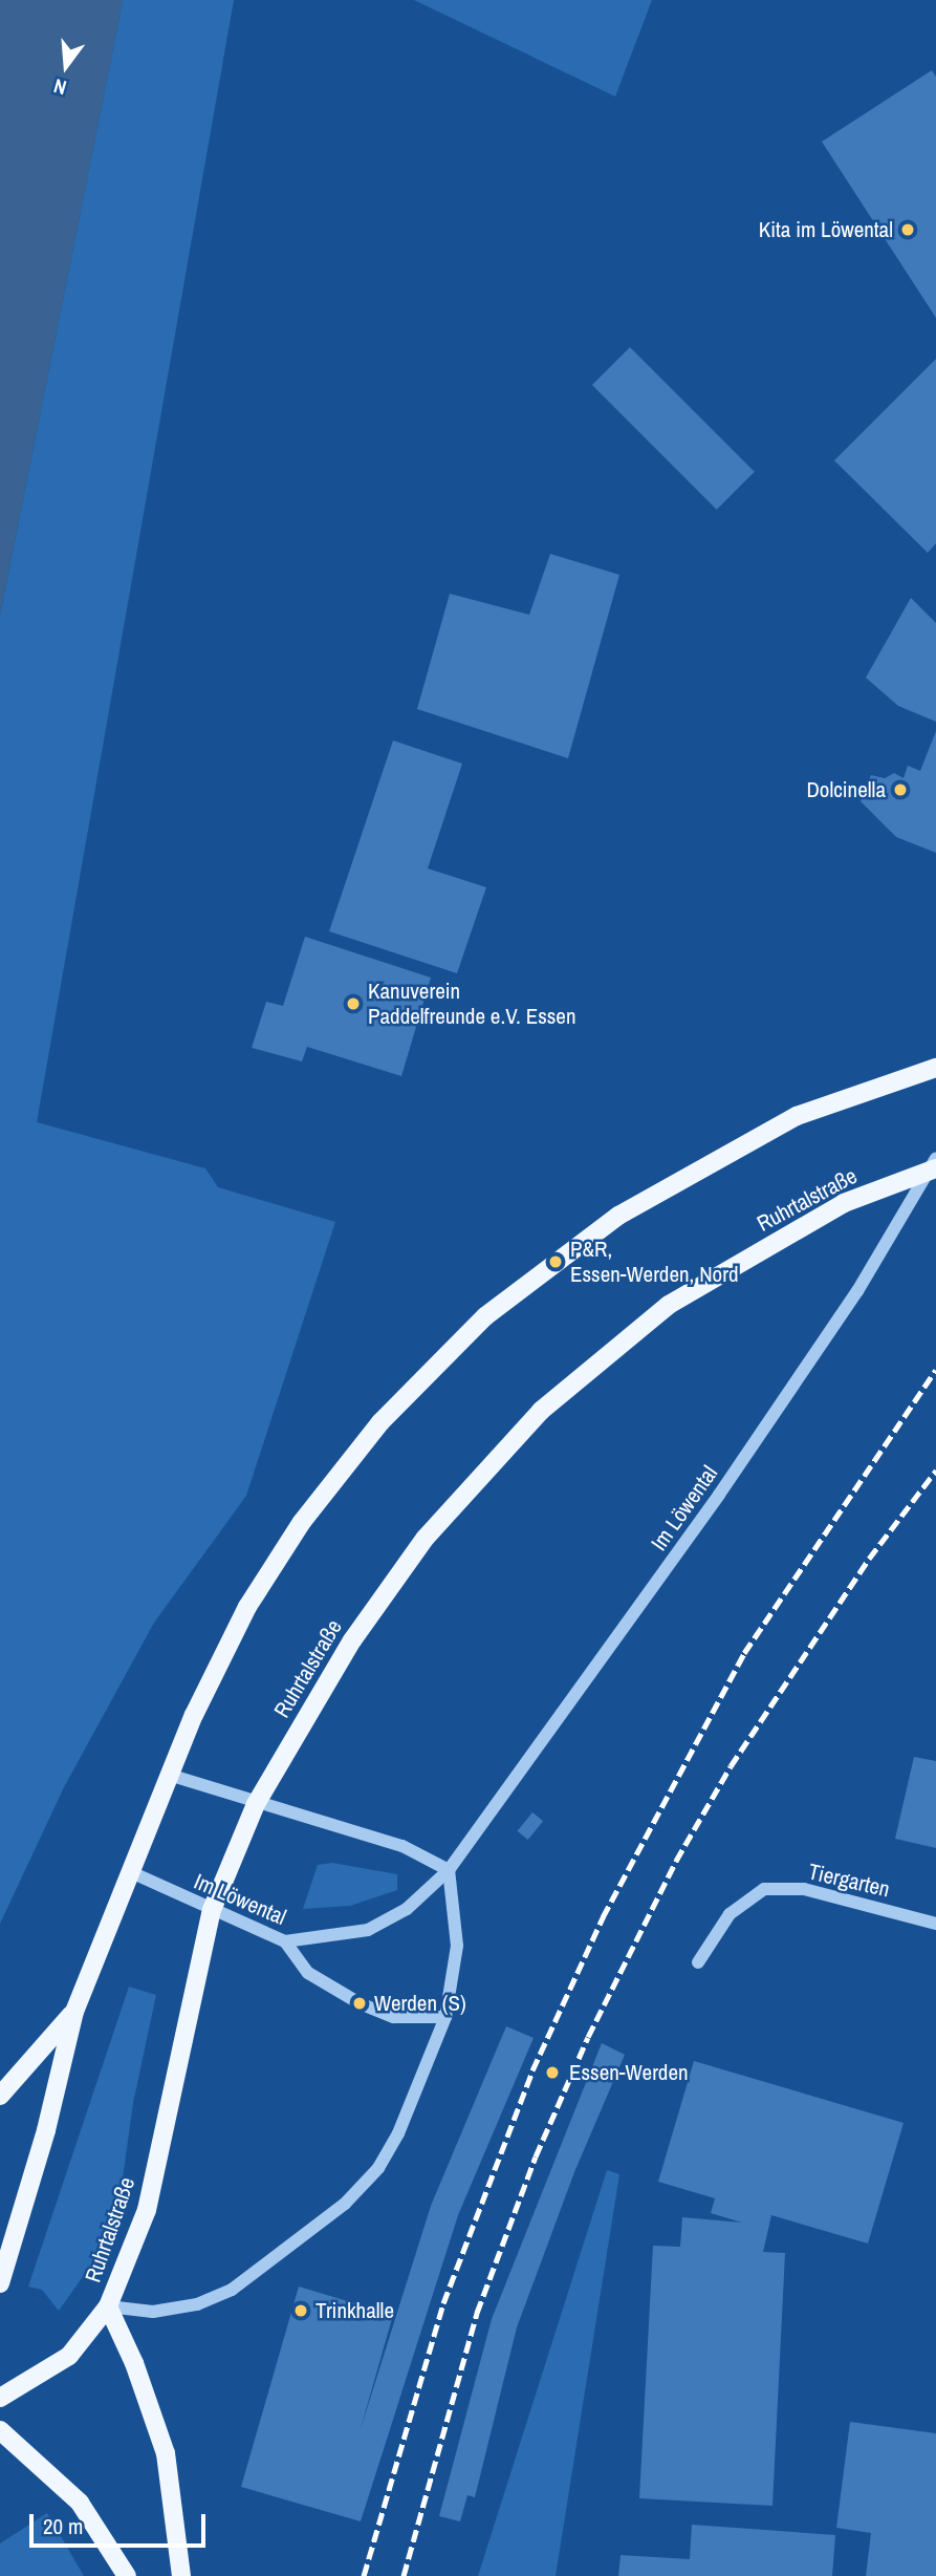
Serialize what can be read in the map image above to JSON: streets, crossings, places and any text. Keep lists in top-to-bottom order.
{
  "streets": {
    "main road": ["Ruhrtalstraße"],
    "street": ["Im Löwental", "Tiergarten"]
  },
  "crossings": [
    ["Ruhrtalstraße", "Im Löwental"]
  ],
  "places": [
    "Kita im Löwental",
    "Dolcinella",
    "Kanuverein Paddelfreunde e.V. Essen",
    "P&R, Essen-Werden, Nord",
    "Werden (S)",
    "Essen-Werden",
    "Trinkhalle"
  ],
  "scale_bar": "20 m",
  "north": "bottom"
}
